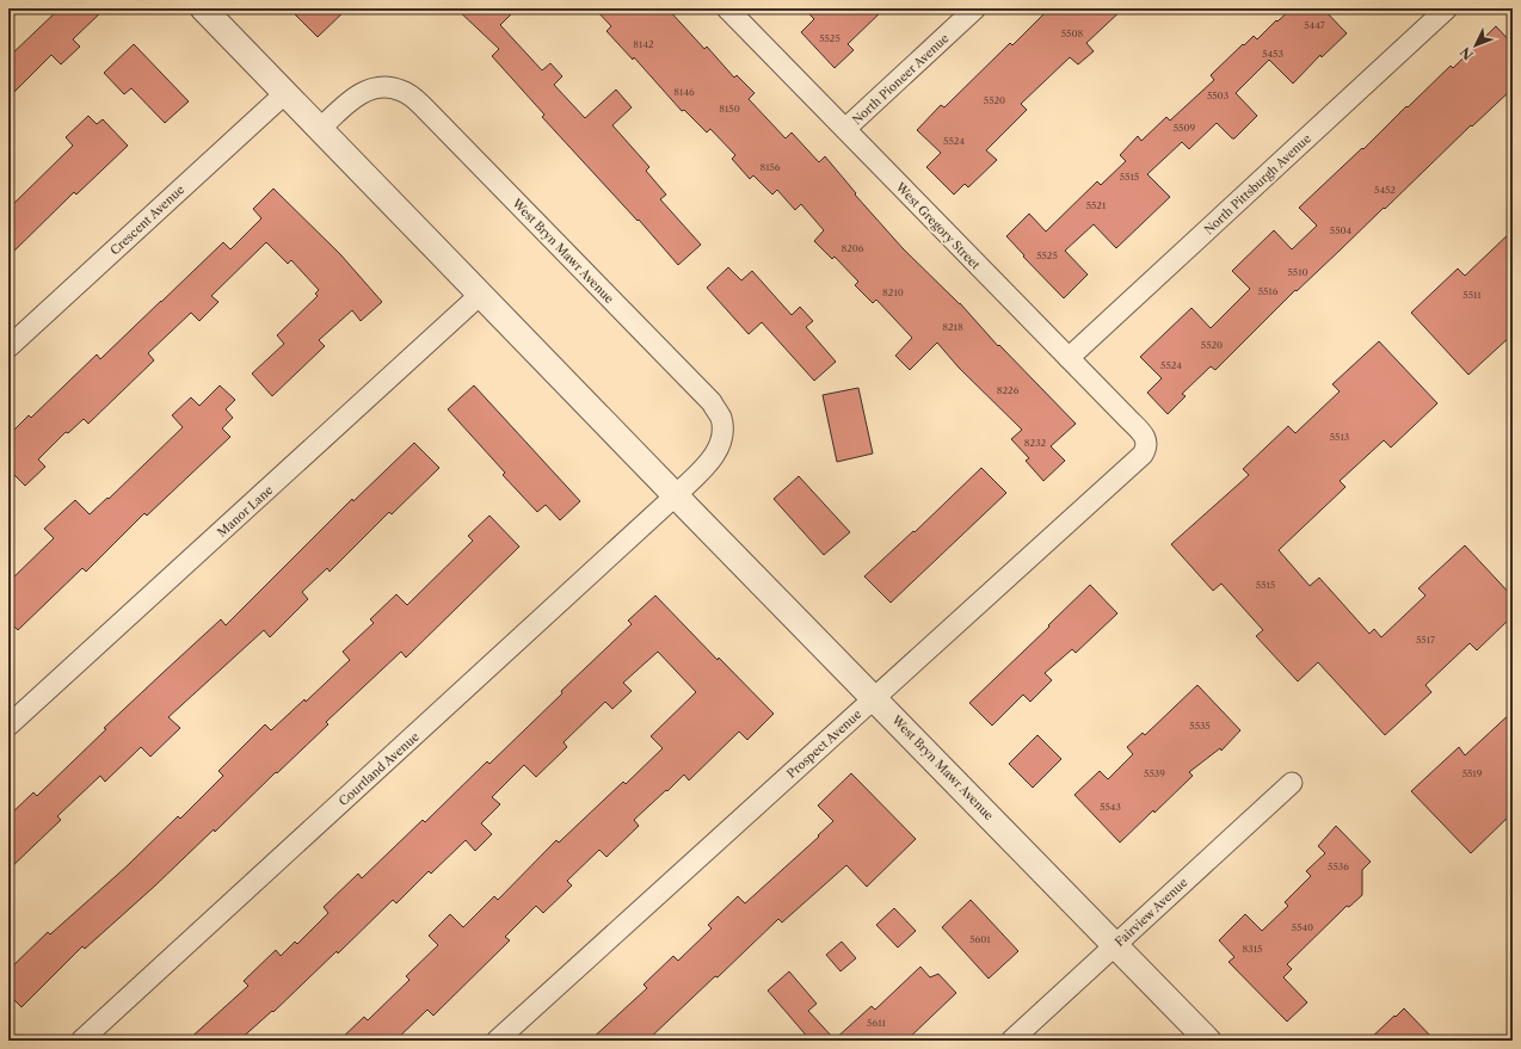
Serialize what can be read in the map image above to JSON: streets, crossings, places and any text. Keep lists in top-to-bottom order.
{
  "streets": {
    "street": [
      "North Pioneer Avenue",
      "North Pittsburgh Avenue",
      "Crescent Avenue",
      "West Gregory Street",
      "West Bryn Mawr Avenue",
      "Manor Lane",
      "Prospect Avenue",
      "Courtland Avenue",
      "Fairview Avenue"
    ]
  },
  "crossings": [
    ["North Pioneer Avenue", "West Gregory Street"],
    ["North Pittsburgh Avenue", "West Gregory Street"],
    ["Crescent Avenue", "West Bryn Mawr Avenue"],
    ["West Gregory Street", "Prospect Avenue"],
    ["West Bryn Mawr Avenue", "Manor Lane"],
    ["West Bryn Mawr Avenue", "Prospect Avenue"],
    ["West Bryn Mawr Avenue", "Courtland Avenue"],
    ["West Bryn Mawr Avenue", "Fairview Avenue"]
  ],
  "house_numbers": [
    "5447",
    "5508",
    "5525",
    "8142",
    "5453",
    "8146",
    "5503",
    "5520",
    "8150",
    "5509",
    "5524",
    "8156",
    "5515",
    "5452",
    "5521",
    "5504",
    "8206",
    "5525",
    "5510",
    "5516",
    "8210",
    "5511",
    "8218",
    "5520",
    "5524",
    "8226",
    "5513",
    "8232",
    "5515",
    "5517",
    "5535",
    "5539",
    "5519",
    "5543",
    "5536",
    "5540",
    "5601",
    "8315",
    "5611"
  ],
  "north": "bottom left"
}
